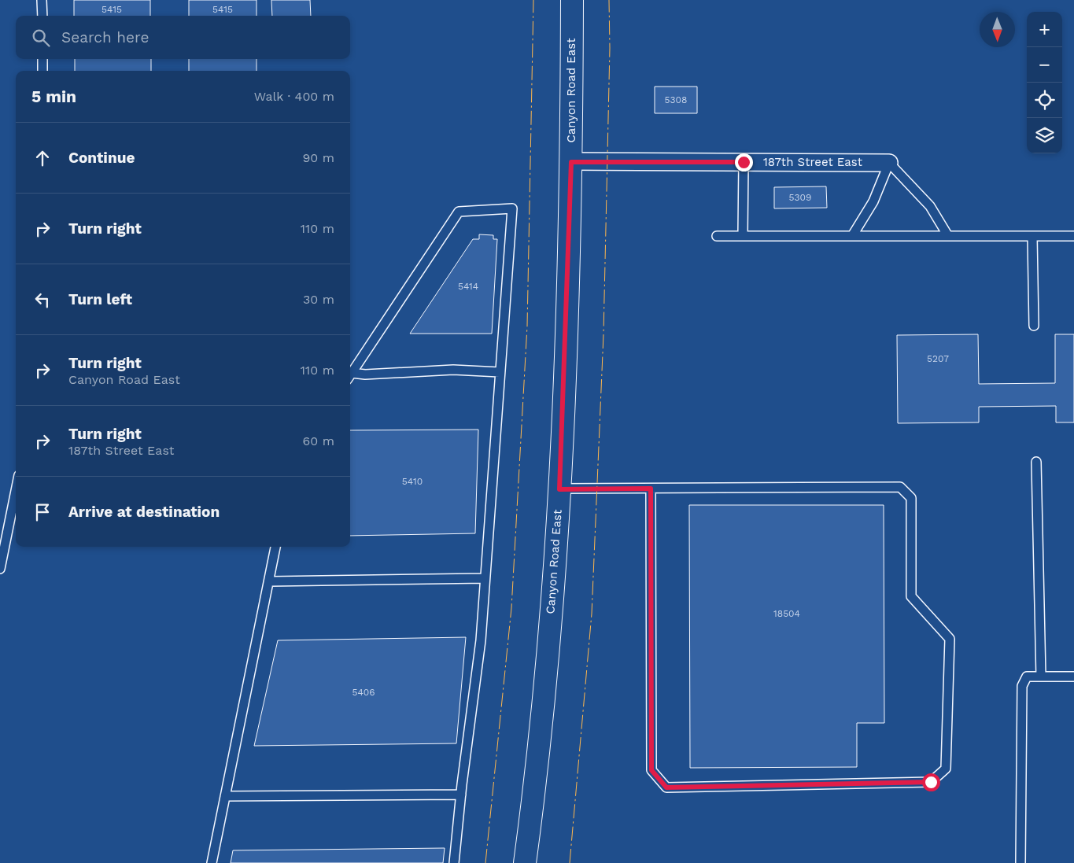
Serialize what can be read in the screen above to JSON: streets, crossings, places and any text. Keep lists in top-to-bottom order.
{
  "streets": {
    "main road": ["Canyon Road East"],
    "street": ["187th Street East"]
  },
  "crossings": [
    ["Canyon Road East", "187th Street East"]
  ],
  "house_numbers": [
    "5415",
    "5415",
    "5308",
    "5309",
    "5414",
    "5207",
    "5410",
    "18504",
    "5406"
  ],
  "north": "bottom",
  "page": {
    "map_buttons": ["+", "−"],
    "search": "Search here",
    "heading": ["5 min", "Walk · 400 m"],
    "list": [
      ["Continue", "90 m"],
      ["Turn right", "110 m"],
      ["Turn left", "30 m"],
      ["Turn right", "Canyon Road East", "110 m"],
      ["Turn right", "187th Street East", "60 m"],
      "Arrive at destination"
    ]
  }
}
